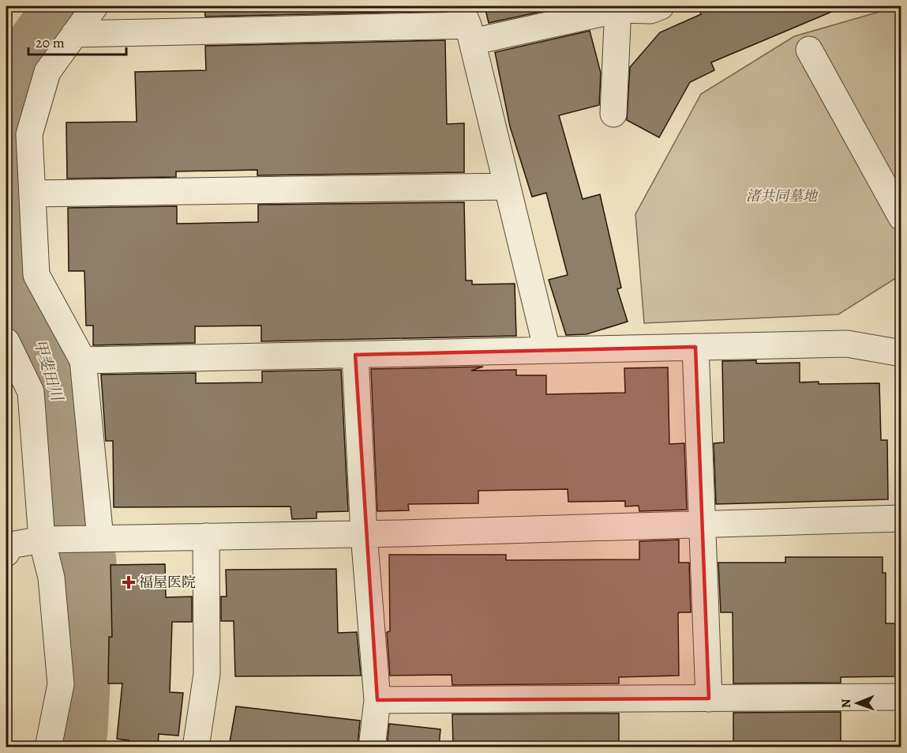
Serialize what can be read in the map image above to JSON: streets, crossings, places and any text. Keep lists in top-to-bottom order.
{
  "water": ["甲斐田川"],
  "parks": ["渚共同墓地"],
  "places": {
    "health": ["福屋医院"]
  },
  "scale_bar": "20 m",
  "north": "left"
}
